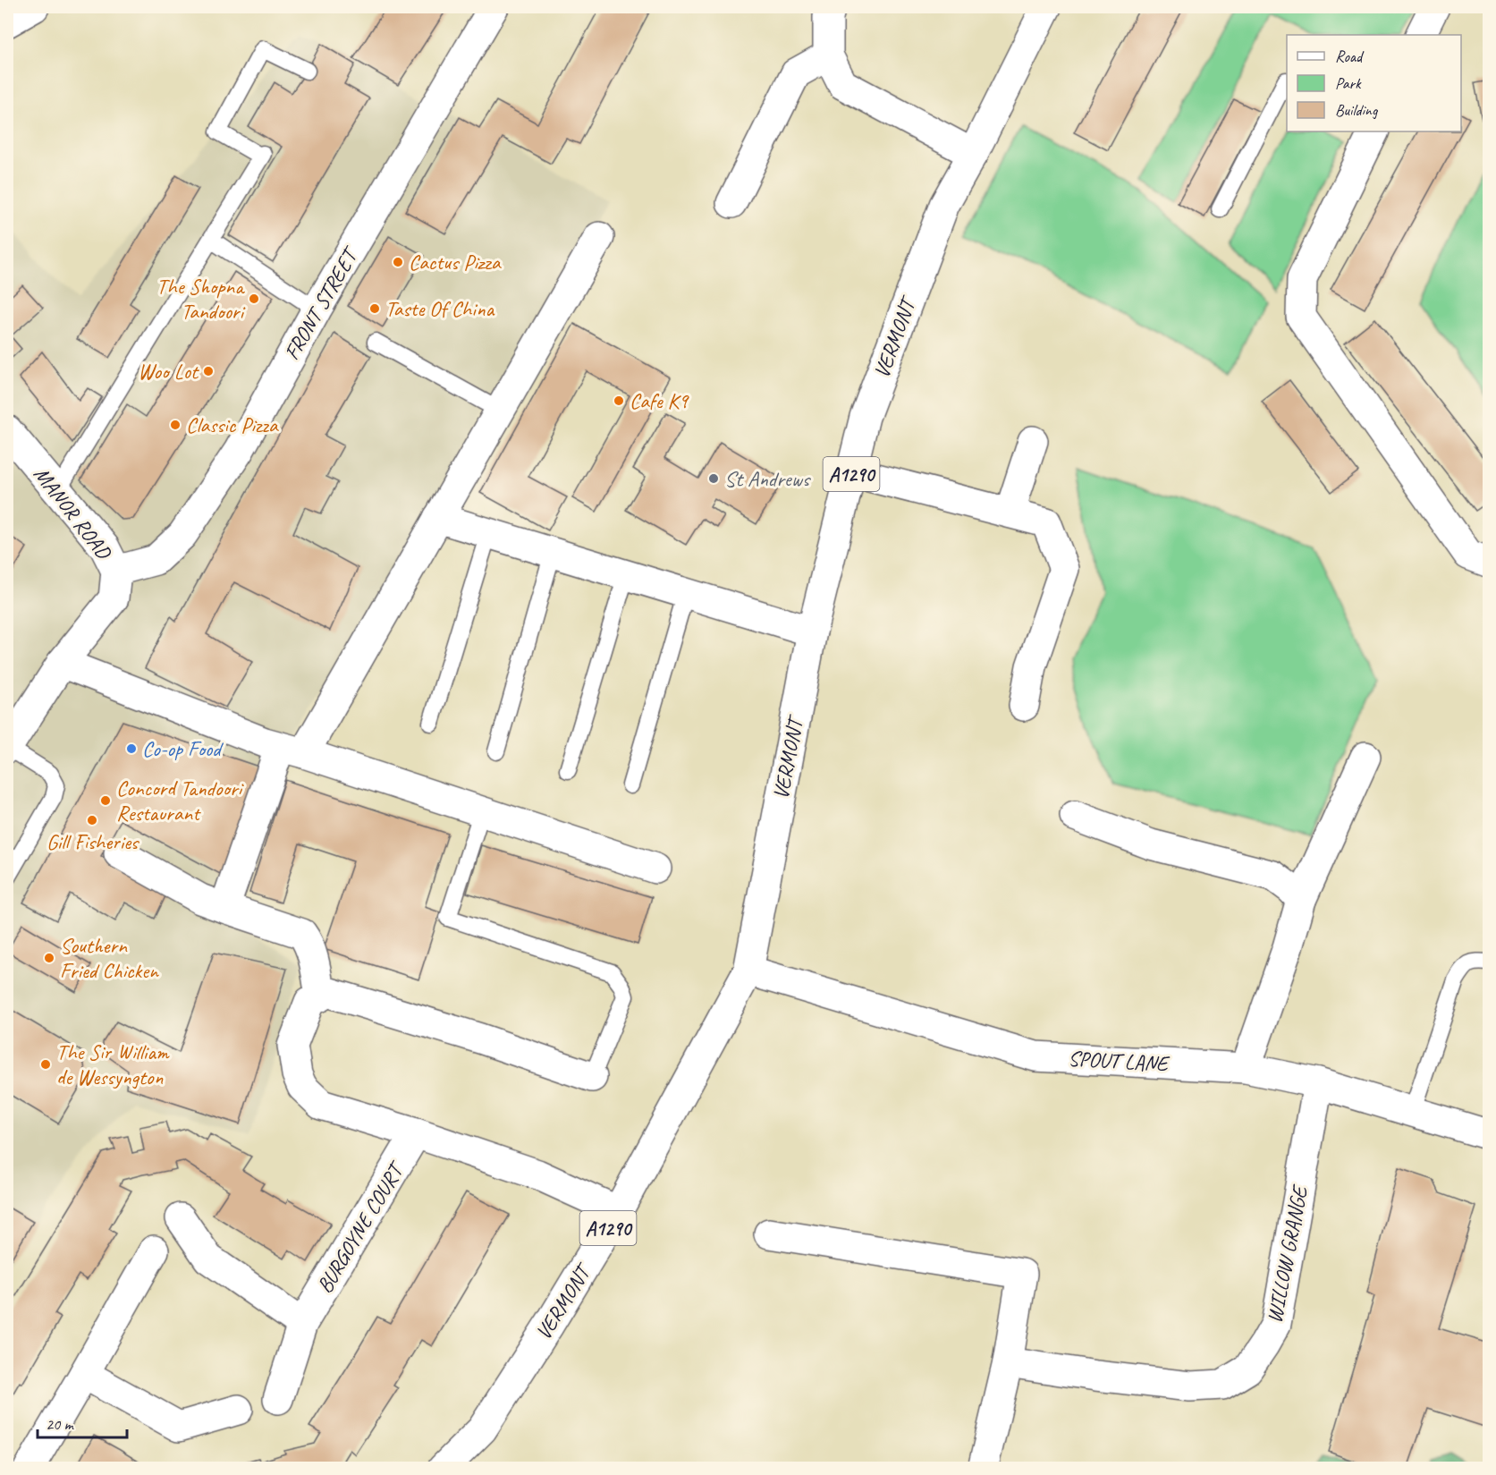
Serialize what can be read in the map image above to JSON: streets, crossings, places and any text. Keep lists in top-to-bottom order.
{
  "streets": {
    "street": [
      "FRONT STREET",
      "VERMONT",
      "A1290",
      "MANOR ROAD",
      "SPOUT LANE",
      "BURGOYNE COURT",
      "WILLOW GRANGE"
    ]
  },
  "crossings": [
    ["FRONT STREET", "MANOR ROAD"],
    ["VERMONT", "SPOUT LANE"],
    ["SPOUT LANE", "WILLOW GRANGE"]
  ],
  "places": [
    "Cactus Pizza",
    "The Shopna Tandoori",
    "Taste Of China",
    "Woo Lot",
    "Cafe K9",
    "Classic Pizza",
    "St Andrews",
    "Co-op Food",
    "Concord Tandoori Restaurant",
    "Gill Fisheries",
    "Southern Fried Chicken",
    "The Sir William de Wessyngton"
  ],
  "legend": ["Road", "Park", "Building"],
  "scale_bar": "20 m"
}
